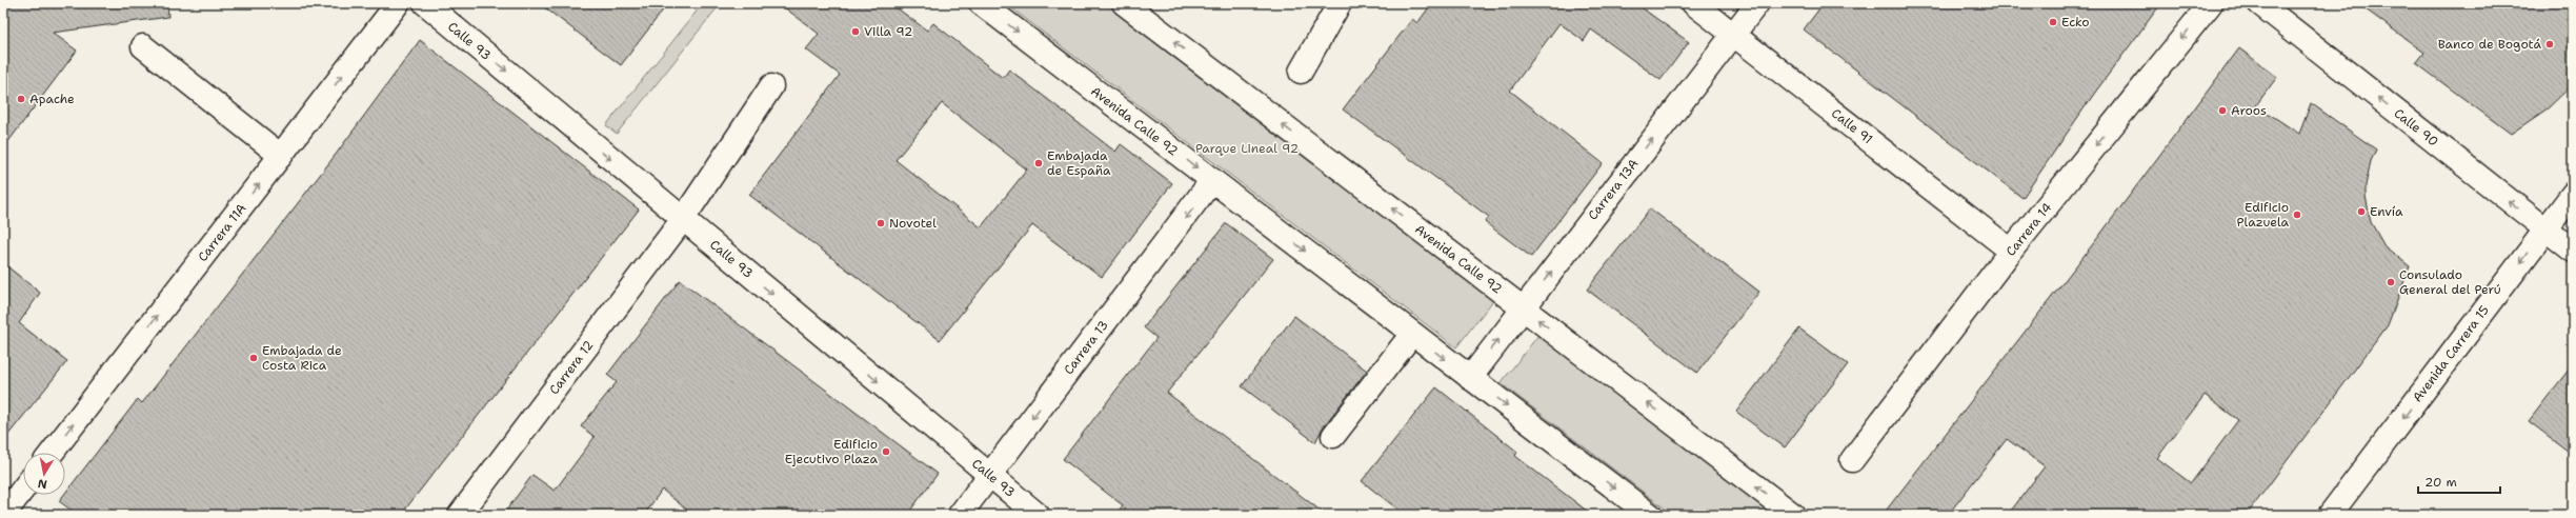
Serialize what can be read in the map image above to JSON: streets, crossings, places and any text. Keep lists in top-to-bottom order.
{
  "streets": {
    "street": [
      "Calle 93",
      "Avenida Calle 92",
      "Calle 91",
      "Calle 90",
      "Carrera 13A",
      "Carrera 14",
      "Carrera 11A",
      "Carrera 13",
      "Avenida Carrera 15",
      "Carrera 12"
    ]
  },
  "crossings": [
    ["Calle 93", "Carrera 13"],
    ["Calle 93", "Carrera 12"],
    ["Avenida Calle 92", "Carrera 13A"],
    ["Avenida Calle 92", "Carrera 13"],
    ["Calle 91", "Carrera 13A"],
    ["Calle 91", "Carrera 14"],
    ["Calle 90", "Avenida Carrera 15"]
  ],
  "one_way": [
    "Calle 93",
    "Calle 90",
    "Carrera 13A",
    "Carrera 14",
    "Carrera 11A",
    "Carrera 13",
    "Avenida Carrera 15"
  ],
  "parks": ["Parque Lineal 92"],
  "places": [
    "Ecko",
    "Villa 92",
    "Banco de Bogotá",
    "Apache",
    "Aroos",
    "Embajada de España",
    "Envía",
    "Edificio Plazuela",
    "Novotel",
    "Consulado General del Perú",
    "Embajada de Costa Rica",
    "Edificio Ejecutivo Plaza"
  ],
  "scale_bar": "20 m",
  "north": "bottom"
}
